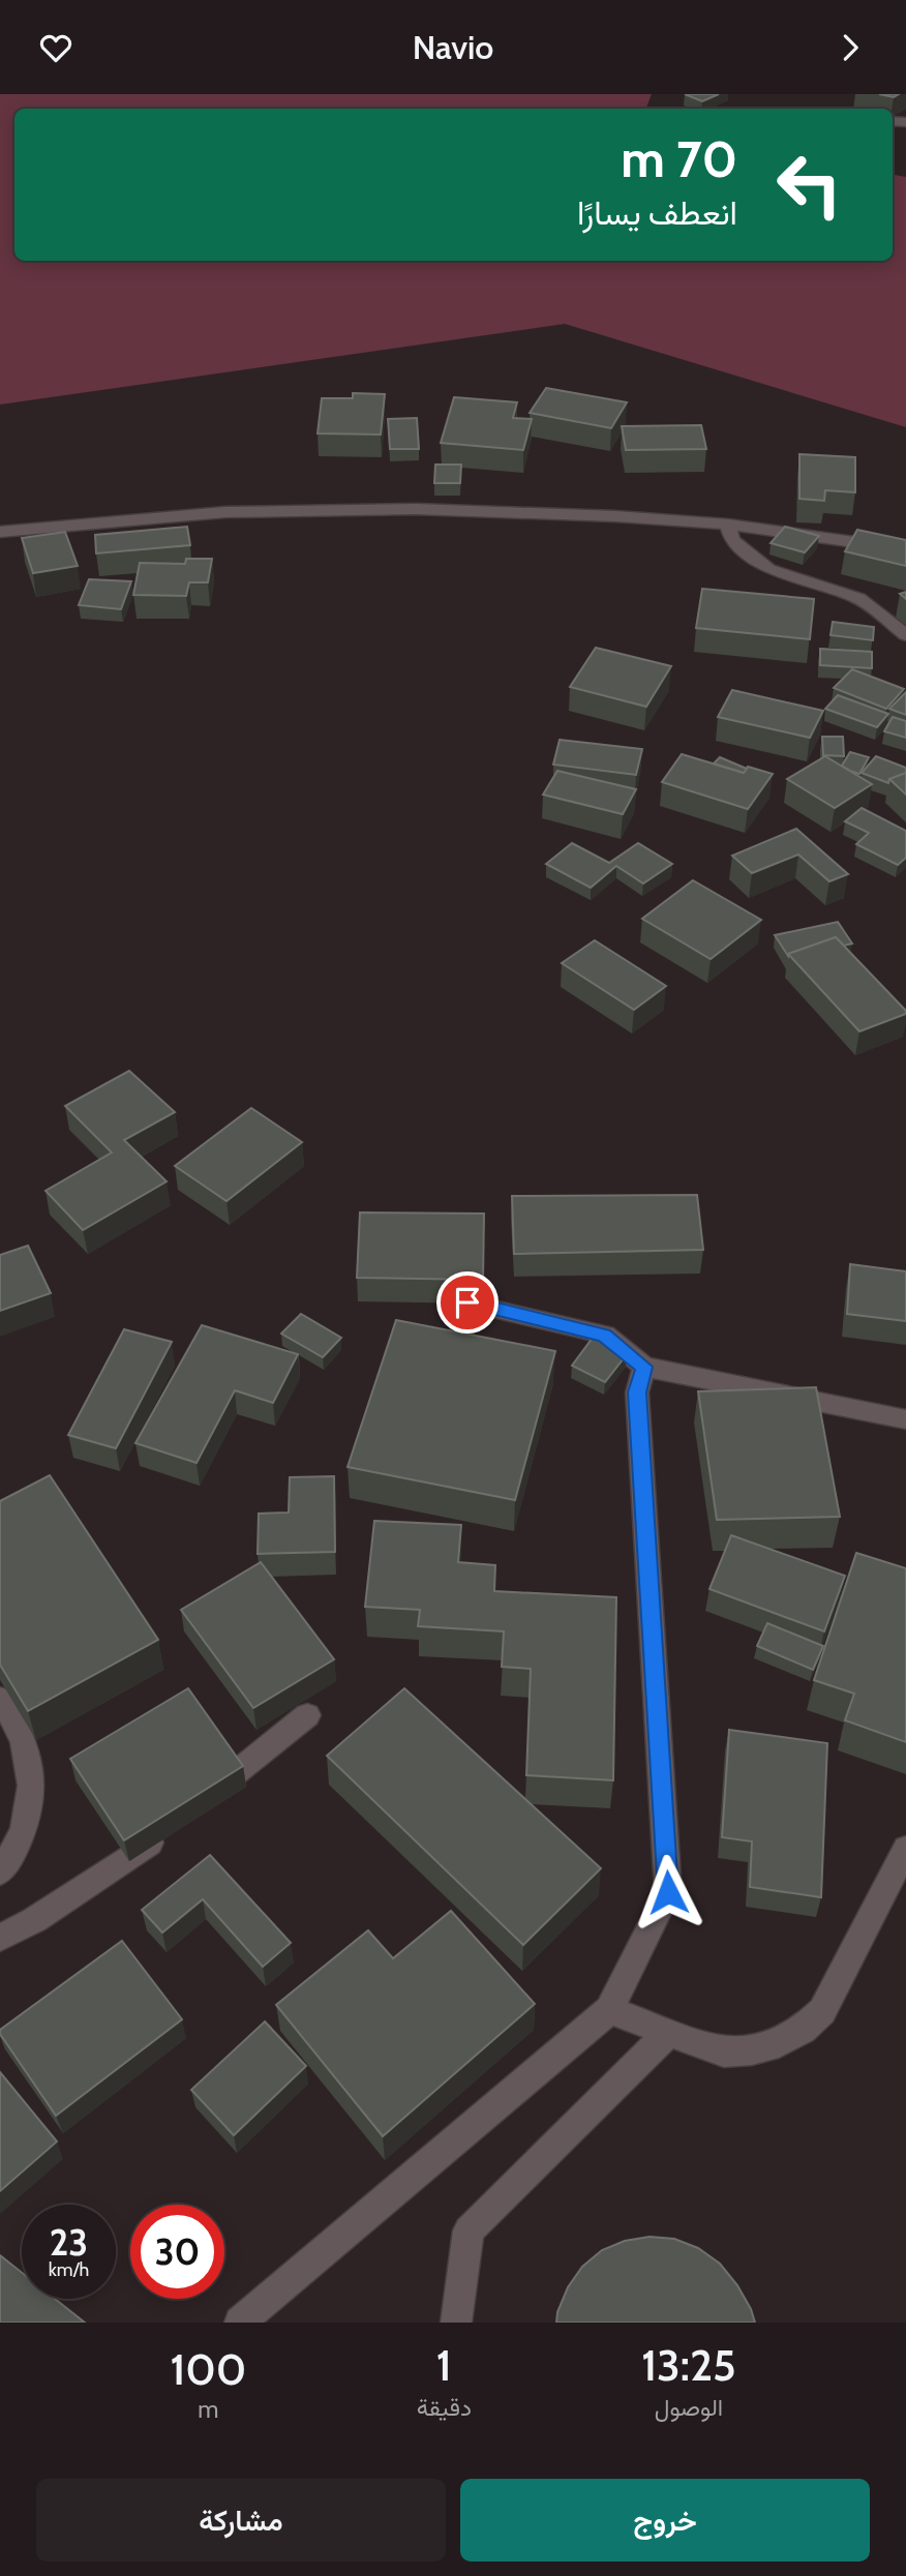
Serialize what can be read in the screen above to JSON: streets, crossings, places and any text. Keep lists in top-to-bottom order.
{
  "page": {
    "header": "Navio",
    "turn": ["70 m", "انعطف يسارًا"],
    "speed": "23 km/h",
    "limit": "30",
    "eta": [
      "13:25",
      "الوصول",
      "1",
      "دقيقة",
      "100",
      "m"
    ],
    "buttons": ["خروج", "مشاركة"]
  }
}
